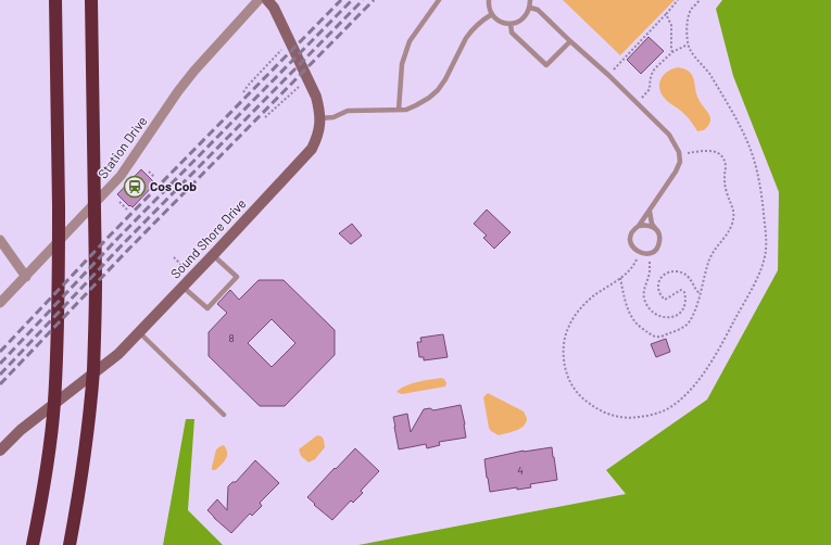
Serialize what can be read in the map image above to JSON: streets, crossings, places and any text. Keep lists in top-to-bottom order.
{
  "streets": {
    "main road": ["Sound Shore Drive"],
    "street": ["Station Drive"]
  },
  "places": {
    "station": ["Cos Cob"]
  },
  "house_numbers": ["8", "4"]
}
